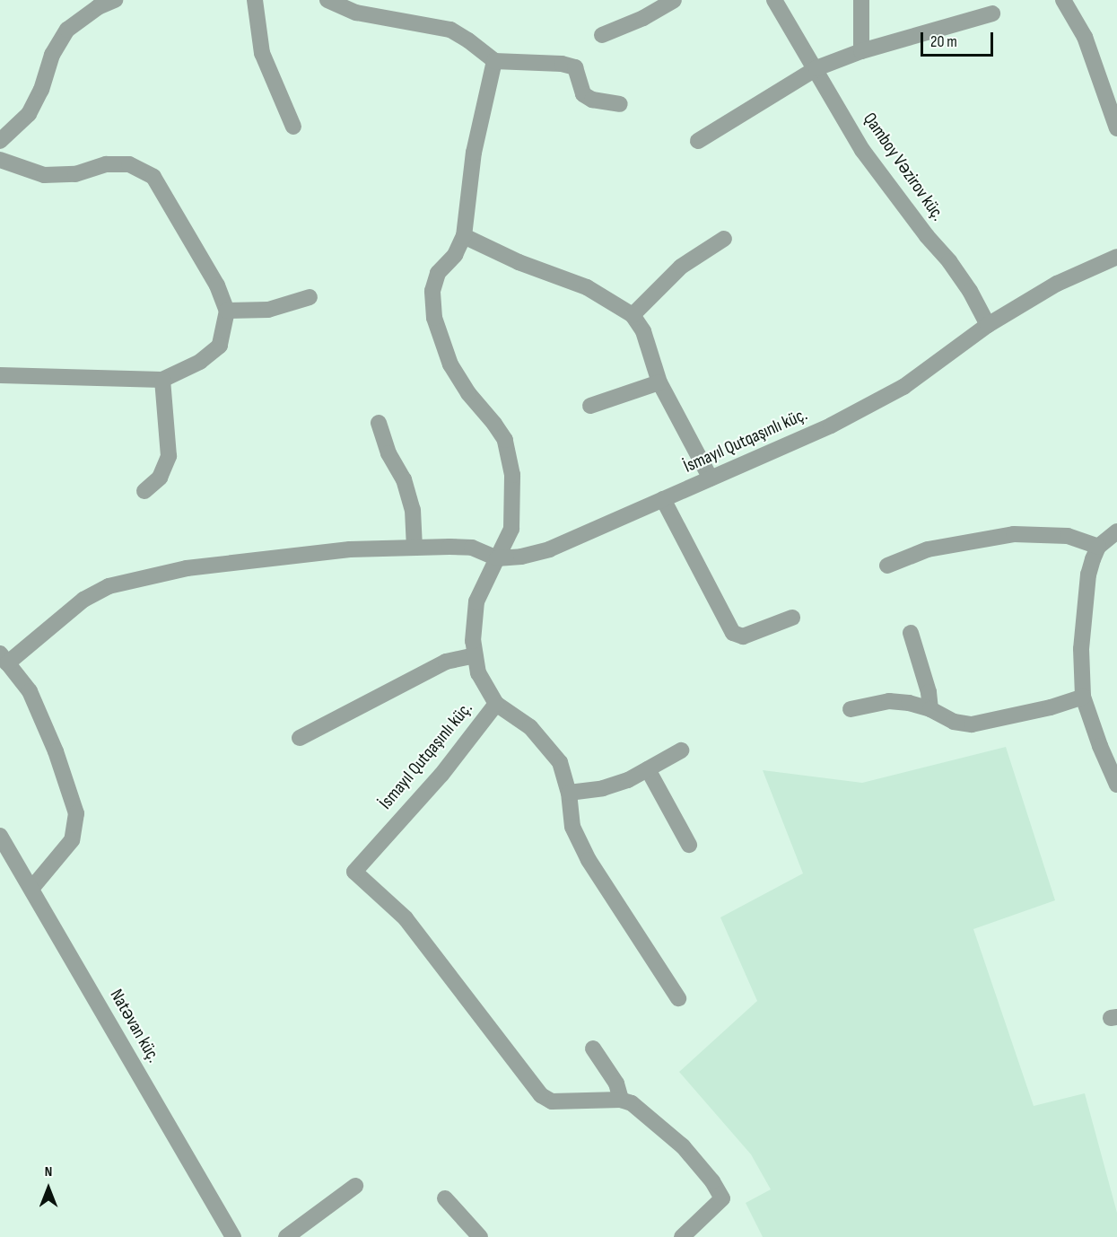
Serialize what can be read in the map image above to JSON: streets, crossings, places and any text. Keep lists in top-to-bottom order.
{
  "streets": {
    "street": ["Qamboy Vəzirov küç.", "İsmayıl Qutqaşınlı küç.", "Natəvan küç."]
  },
  "crossings": [
    ["Qamboy Vəzirov küç.", "İsmayıl Qutqaşınlı küç."]
  ],
  "scale_bar": "20 m",
  "north": "top"
}
